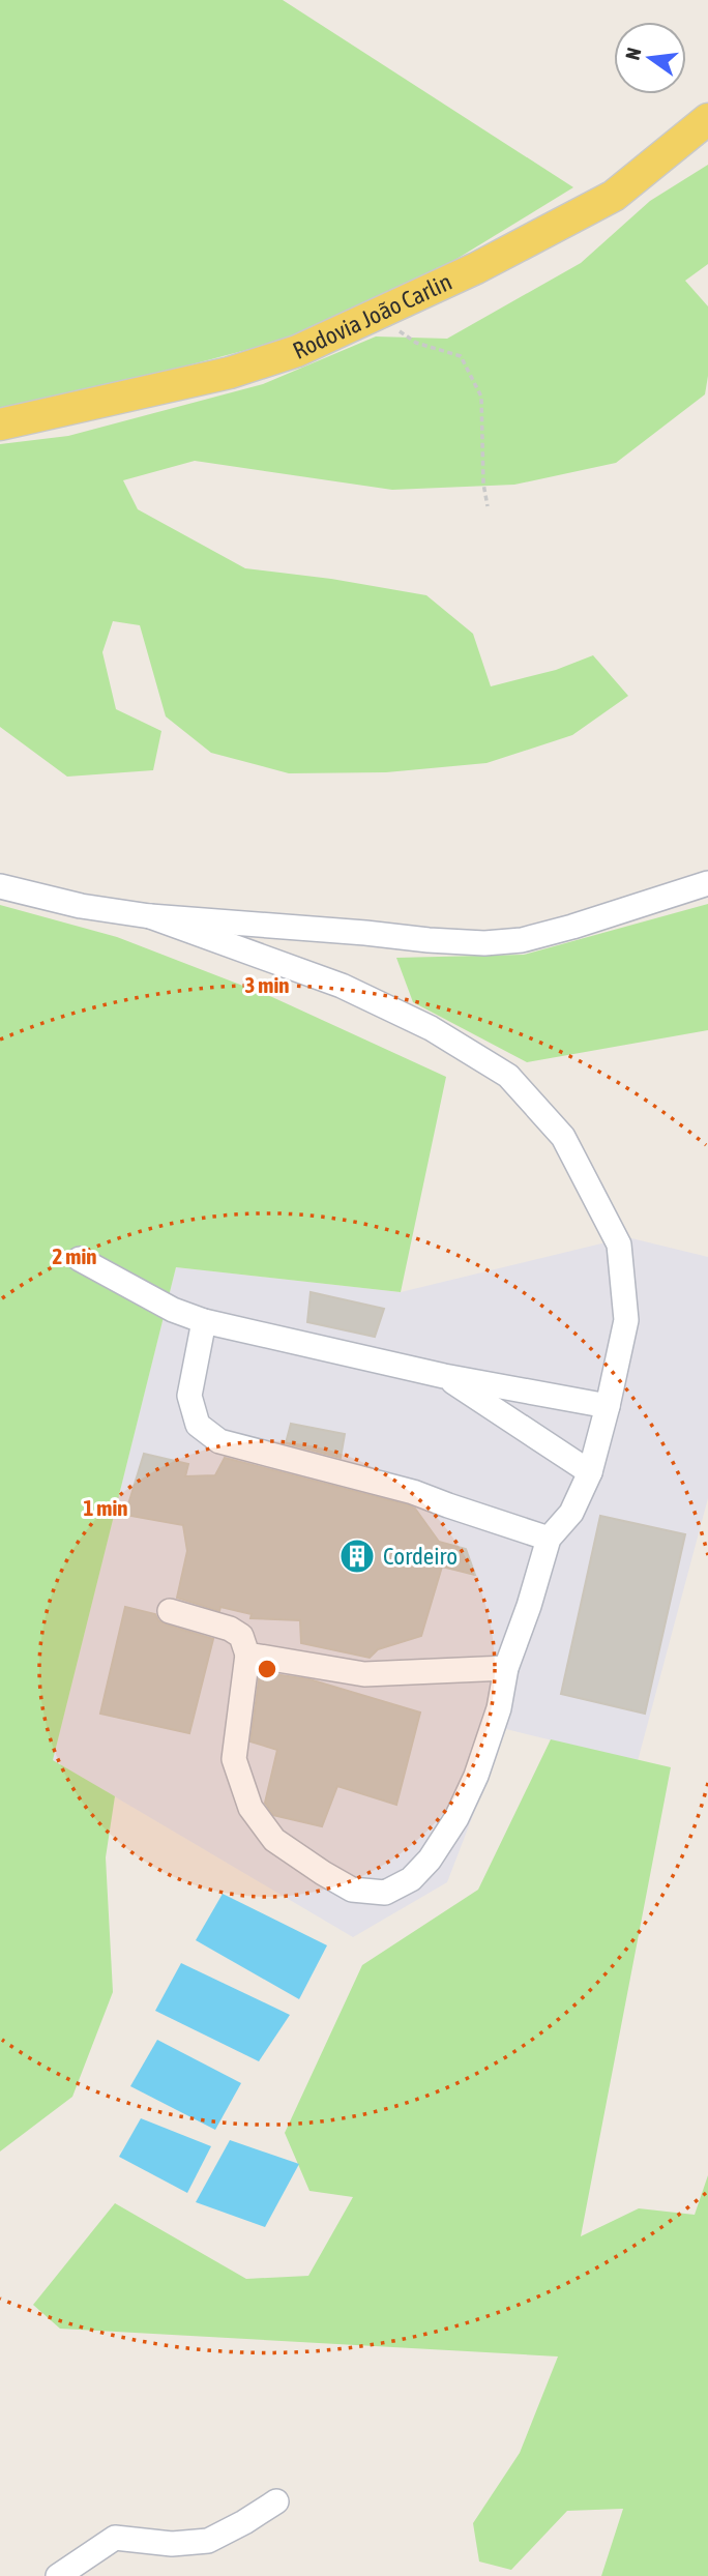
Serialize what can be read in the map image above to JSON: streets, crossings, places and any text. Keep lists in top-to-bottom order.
{
  "streets": {
    "main road": ["Rodovia João Carlin"]
  },
  "places": {
    "building": ["Cordeiro"]
  },
  "north": "left",
  "rings": ["3 min", "2 min", "1 min"]
}
